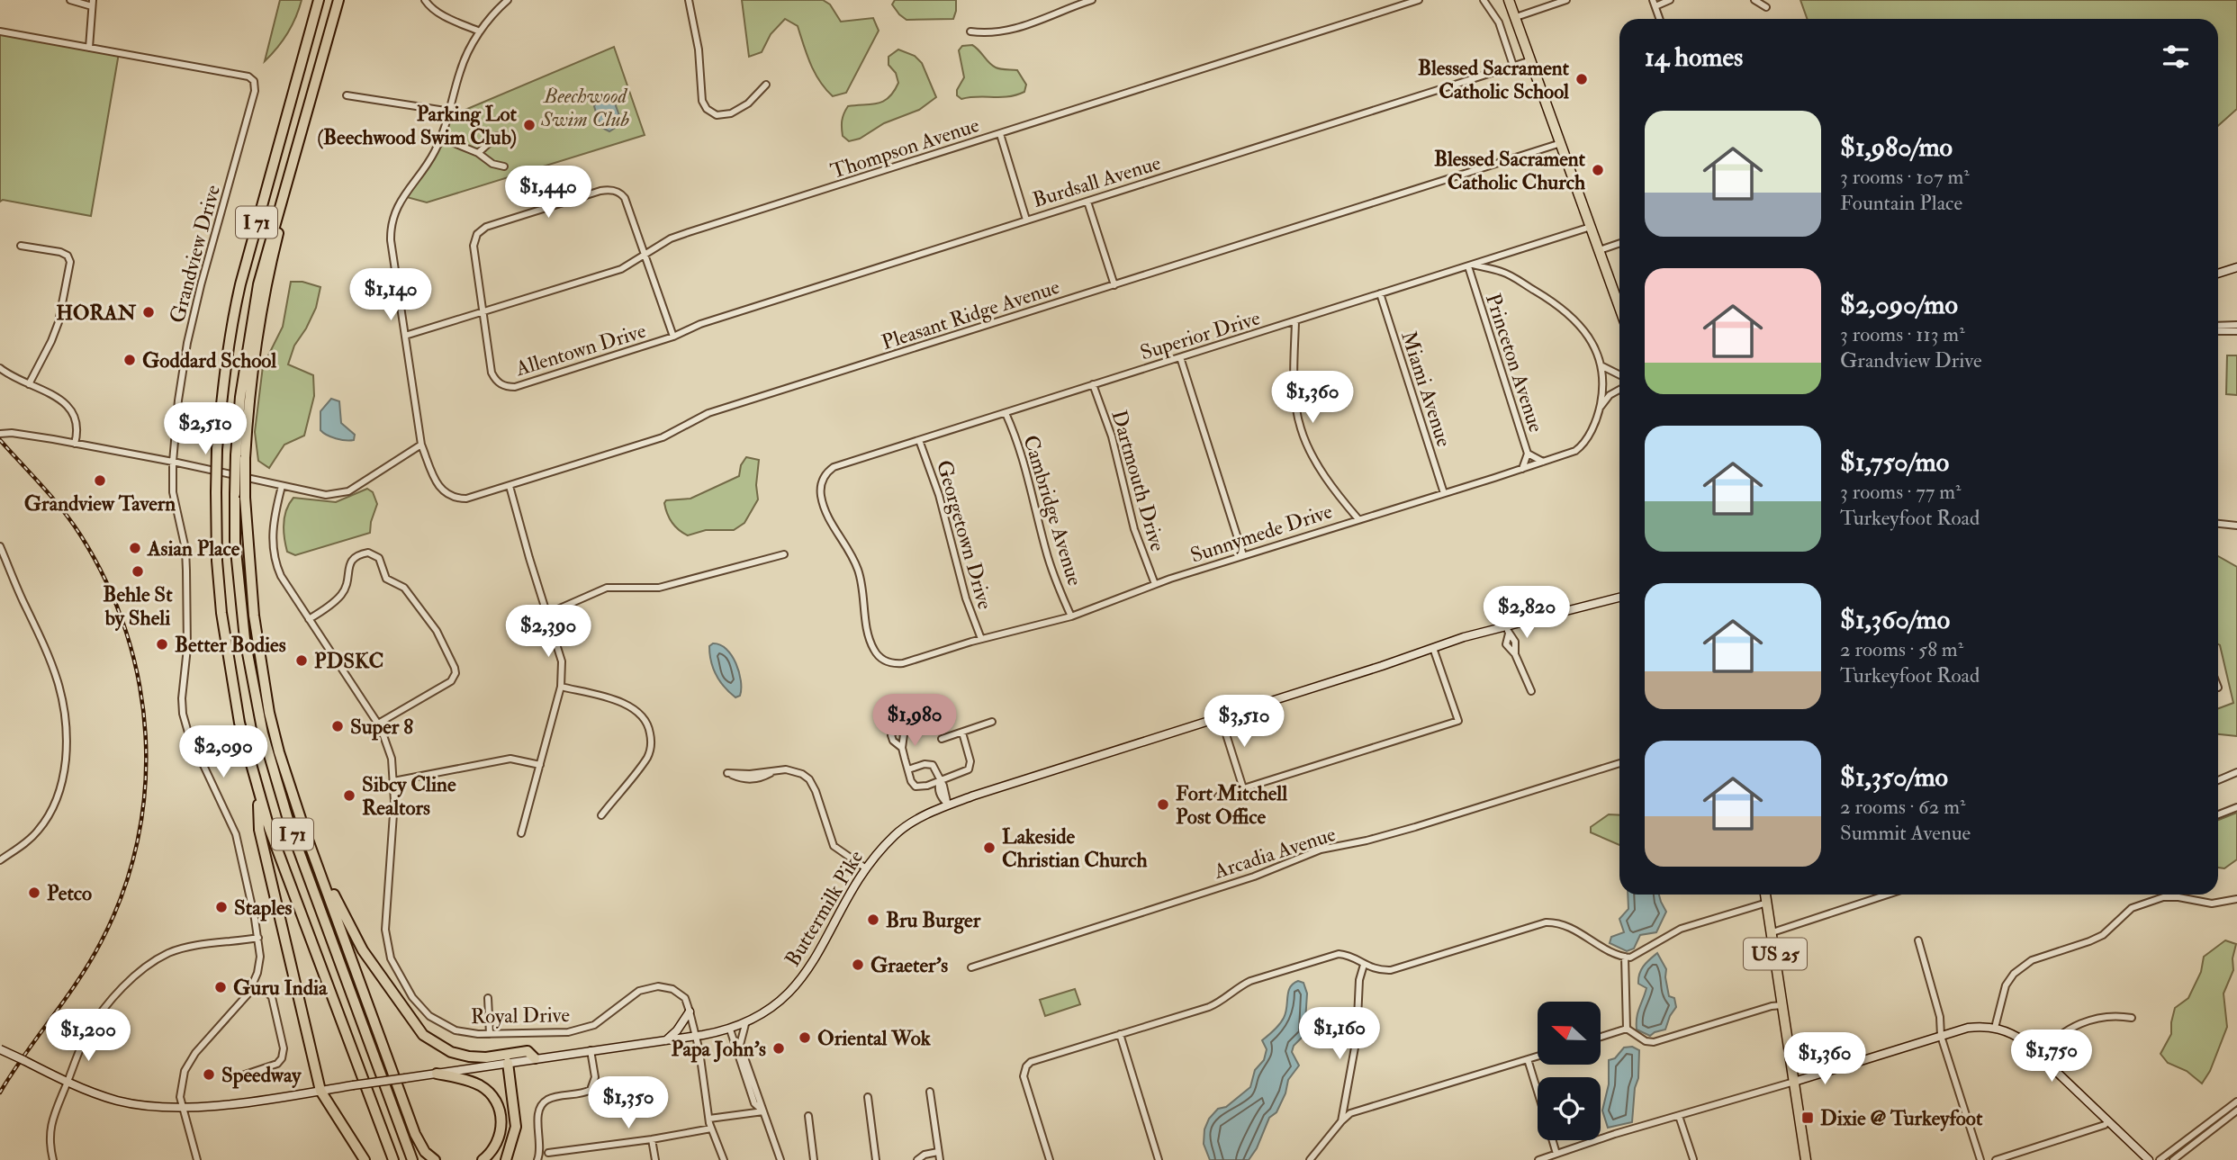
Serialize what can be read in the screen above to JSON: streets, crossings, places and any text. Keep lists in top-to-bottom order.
{
  "streets": {
    "highway": ["I 71"],
    "main road": ["Buttermilk Pike", "US 25"],
    "street": [
      "Thompson Avenue",
      "Burdsall Avenue",
      "Grandview Drive",
      "Pleasant Ridge Avenue",
      "Superior Drive",
      "Allentown Drive",
      "Princeton Avenue",
      "Miami Avenue",
      "Dartmouth Drive",
      "Cambridge Avenue",
      "Sunnymede Drive",
      "Georgetown Drive",
      "Arcadia Avenue",
      "Royal Drive"
    ]
  },
  "crossings": [
    ["Thompson Avenue", "Allentown Drive"],
    ["Burdsall Avenue", "Allentown Drive"],
    ["Grandview Drive", "Buttermilk Pike"],
    ["Superior Drive", "Princeton Avenue"],
    ["Superior Drive", "Miami Avenue"],
    ["Superior Drive", "Dartmouth Drive"],
    ["Superior Drive", "Cambridge Avenue"],
    ["Superior Drive", "Sunnymede Drive"],
    ["Superior Drive", "Georgetown Drive"],
    ["Princeton Avenue", "Sunnymede Drive"],
    ["Miami Avenue", "Sunnymede Drive"],
    ["Dartmouth Drive", "Sunnymede Drive"],
    ["Cambridge Avenue", "Sunnymede Drive"],
    ["Sunnymede Drive", "Georgetown Drive"],
    ["Buttermilk Pike", "Royal Drive"]
  ],
  "parks": ["Beechwood Swim Club"],
  "places": {
    "other": [
      "Blessed Sacrament Catholic School",
      "Parking Lot (Beechwood Swim Club)",
      "Blessed Sacrament Catholic Church",
      "HORAN",
      "Goddard School",
      "Grandview Tavern",
      "Asian Place",
      "Behle St by Sheli",
      "Better Bodies",
      "PDSKC",
      "Super 8",
      "Sibcy Cline Realtors",
      "Fort Mitchell Post Office",
      "Lakeside Christian Church",
      "Petco",
      "Staples",
      "Bru Burger",
      "Graeter's",
      "Guru India",
      "Oriental Wok",
      "Papa John's",
      "Speedway"
    ],
    "transit": ["Dixie @ Turkeyfoot"]
  },
  "north": "left",
  "page": {
    "heading": "14 homes",
    "list": [
      {
        "name": "$1,980/mo",
        "note": "3 rooms · 107 m² · Fountain Place"
      },
      {
        "name": "$2,090/mo",
        "note": "3 rooms · 113 m² · Grandview Drive"
      },
      {
        "name": "$1,750/mo",
        "note": "3 rooms · 77 m² · Turkeyfoot Road"
      },
      {
        "name": "$1,360/mo",
        "note": "2 rooms · 58 m² · Turkeyfoot Road"
      },
      {
        "name": "$1,350/mo",
        "note": "2 rooms · 62 m² · Summit Avenue"
      }
    ],
    "price": [
      "$1,440",
      "$1,140",
      "$1,360",
      "$2,510",
      "$2,820",
      "$2,390",
      "$1,980",
      "$3,510",
      "$2,090",
      "$1,160",
      "$1,200",
      "$1,750",
      "$1,360",
      "$1,350"
    ]
  }
}
